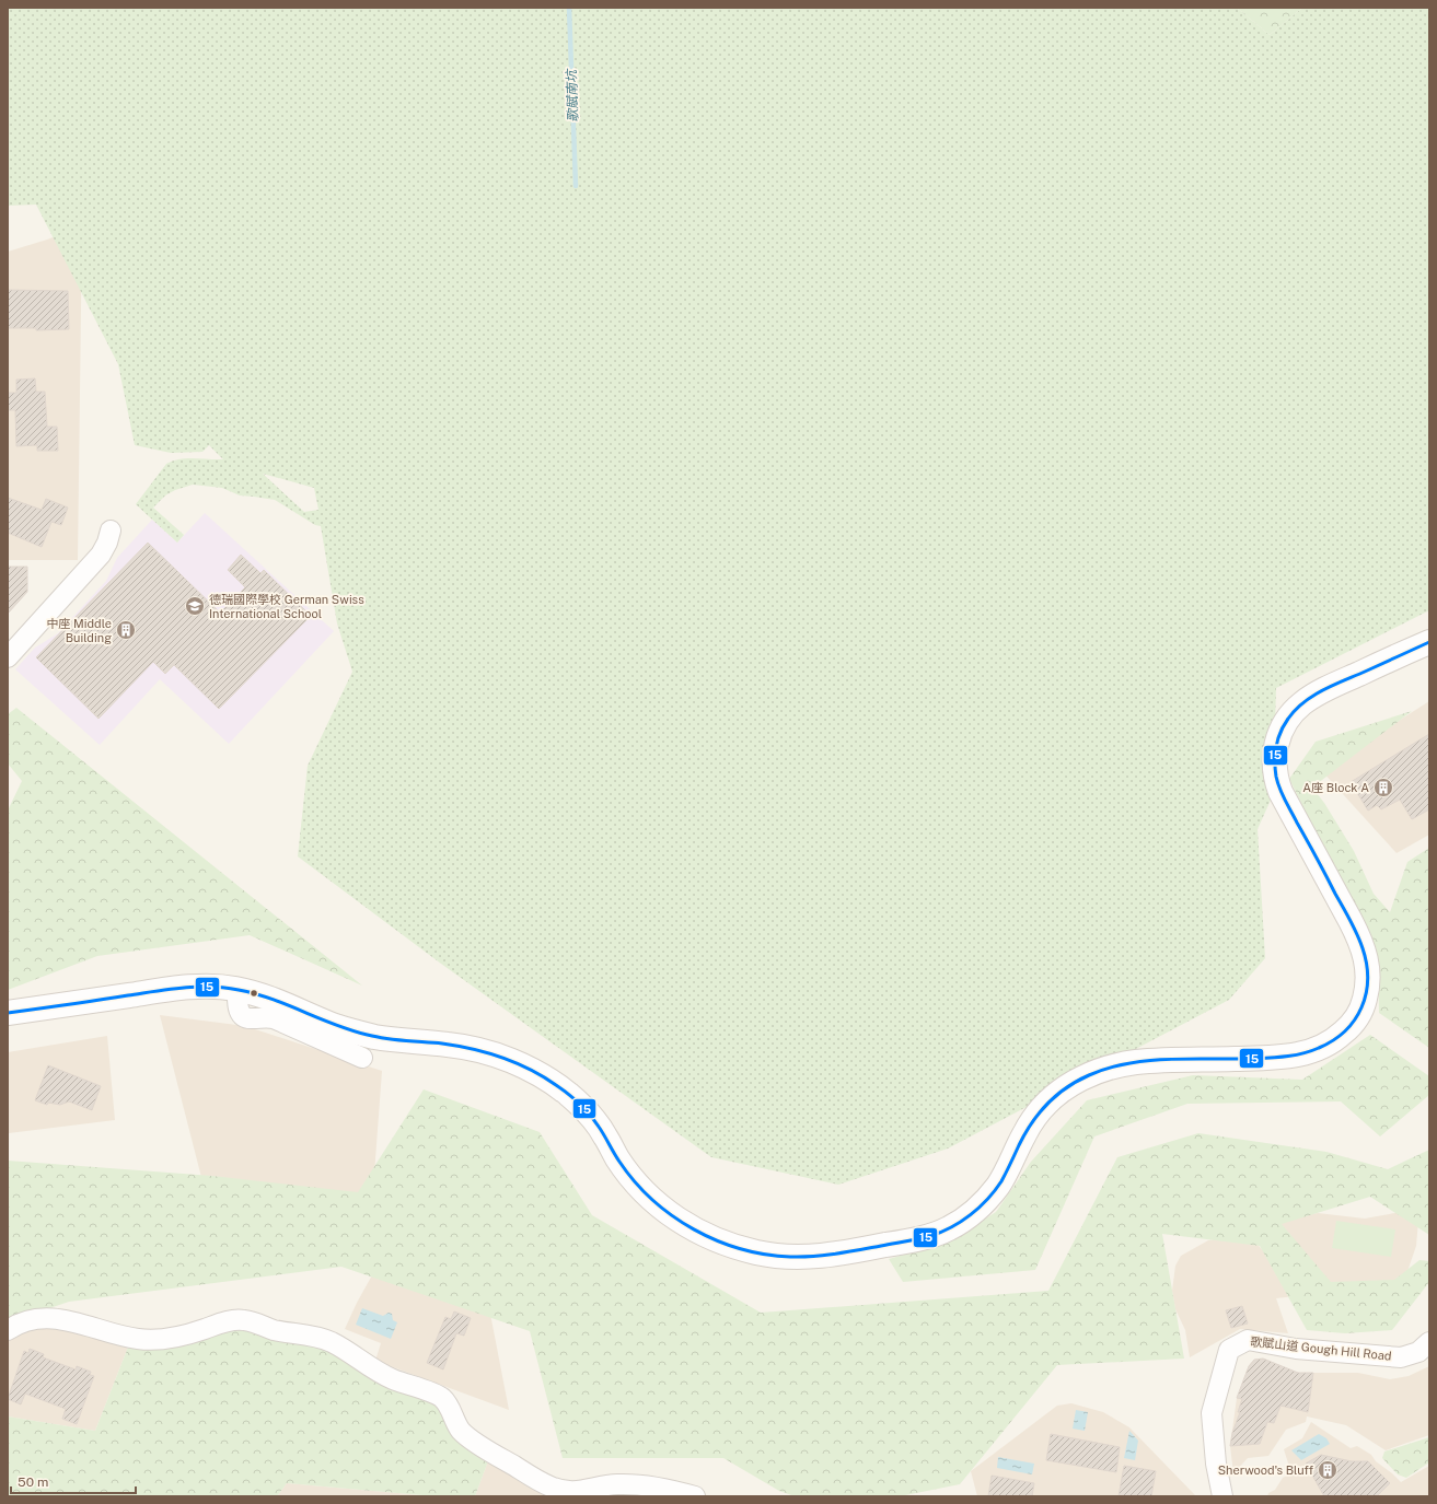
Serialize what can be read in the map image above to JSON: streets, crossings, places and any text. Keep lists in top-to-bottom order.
{
  "streets": {
    "street": ["歌賦山道 Gough Hill Road"]
  },
  "water": ["歌賦南坑"],
  "places": {
    "school or university": ["德瑞國際學校 German Swiss International School"],
    "building": ["中座 Middle Building", "A座 Block A", "Sherwood's Bluff"]
  },
  "lines": ["transit line 15"],
  "scale_bar": "50 m"
}
